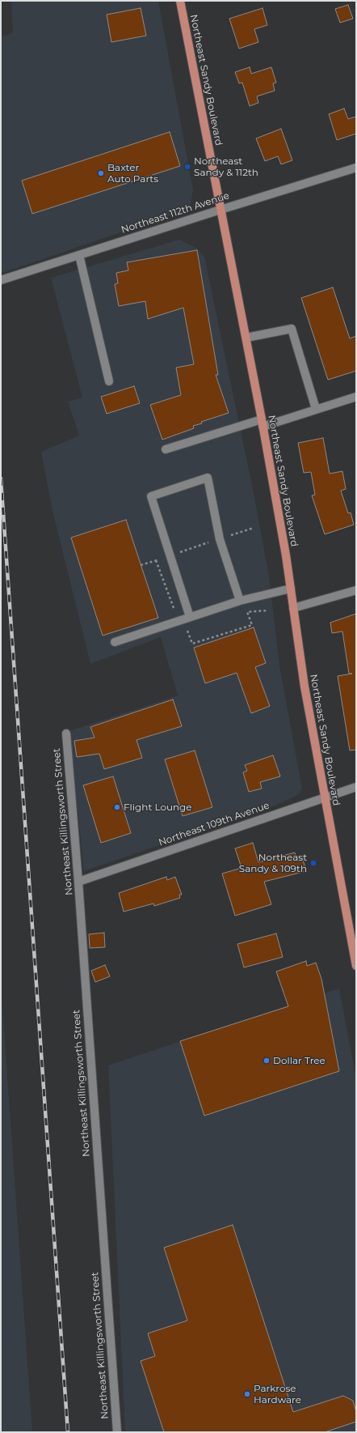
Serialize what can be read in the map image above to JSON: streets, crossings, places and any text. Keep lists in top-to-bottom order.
{
  "streets": {
    "main road": ["Northeast Sandy Boulevard"],
    "street": ["Northeast 112th Avenue", "Northeast Killingsworth Street", "Northeast 109th Avenue"]
  },
  "crossings": [
    ["Northeast Sandy Boulevard", "Northeast 112th Avenue"],
    ["Northeast Sandy Boulevard", "Northeast 109th Avenue"],
    ["Northeast Killingsworth Street", "Northeast 109th Avenue"]
  ],
  "places": [
    "Northeast Sandy & 112th",
    "Baxter Auto Parts",
    "Flight Lounge",
    "Northeast Sandy & 109th",
    "Dollar Tree",
    "Parkrose Hardware"
  ]
}
